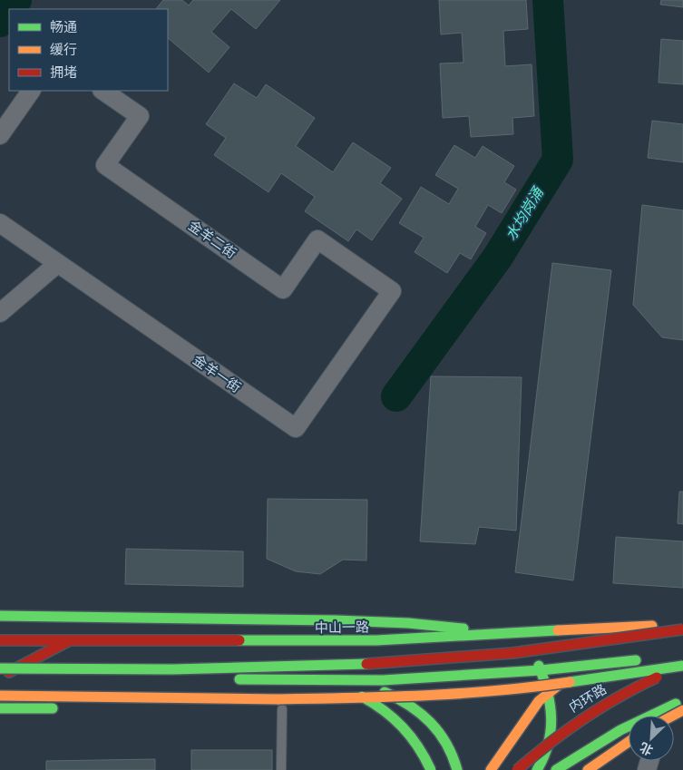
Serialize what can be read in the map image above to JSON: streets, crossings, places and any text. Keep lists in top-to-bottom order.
{
  "streets": {
    "main road": ["中山一路", "内环路"],
    "street": ["金羊二街", "金羊一街"]
  },
  "crossings": [
    ["金羊二街", "金羊一街"]
  ],
  "water": ["水均岗涌"],
  "legend": ["畅通", "缓行", "拥堵"],
  "north": "bottom left"
}
